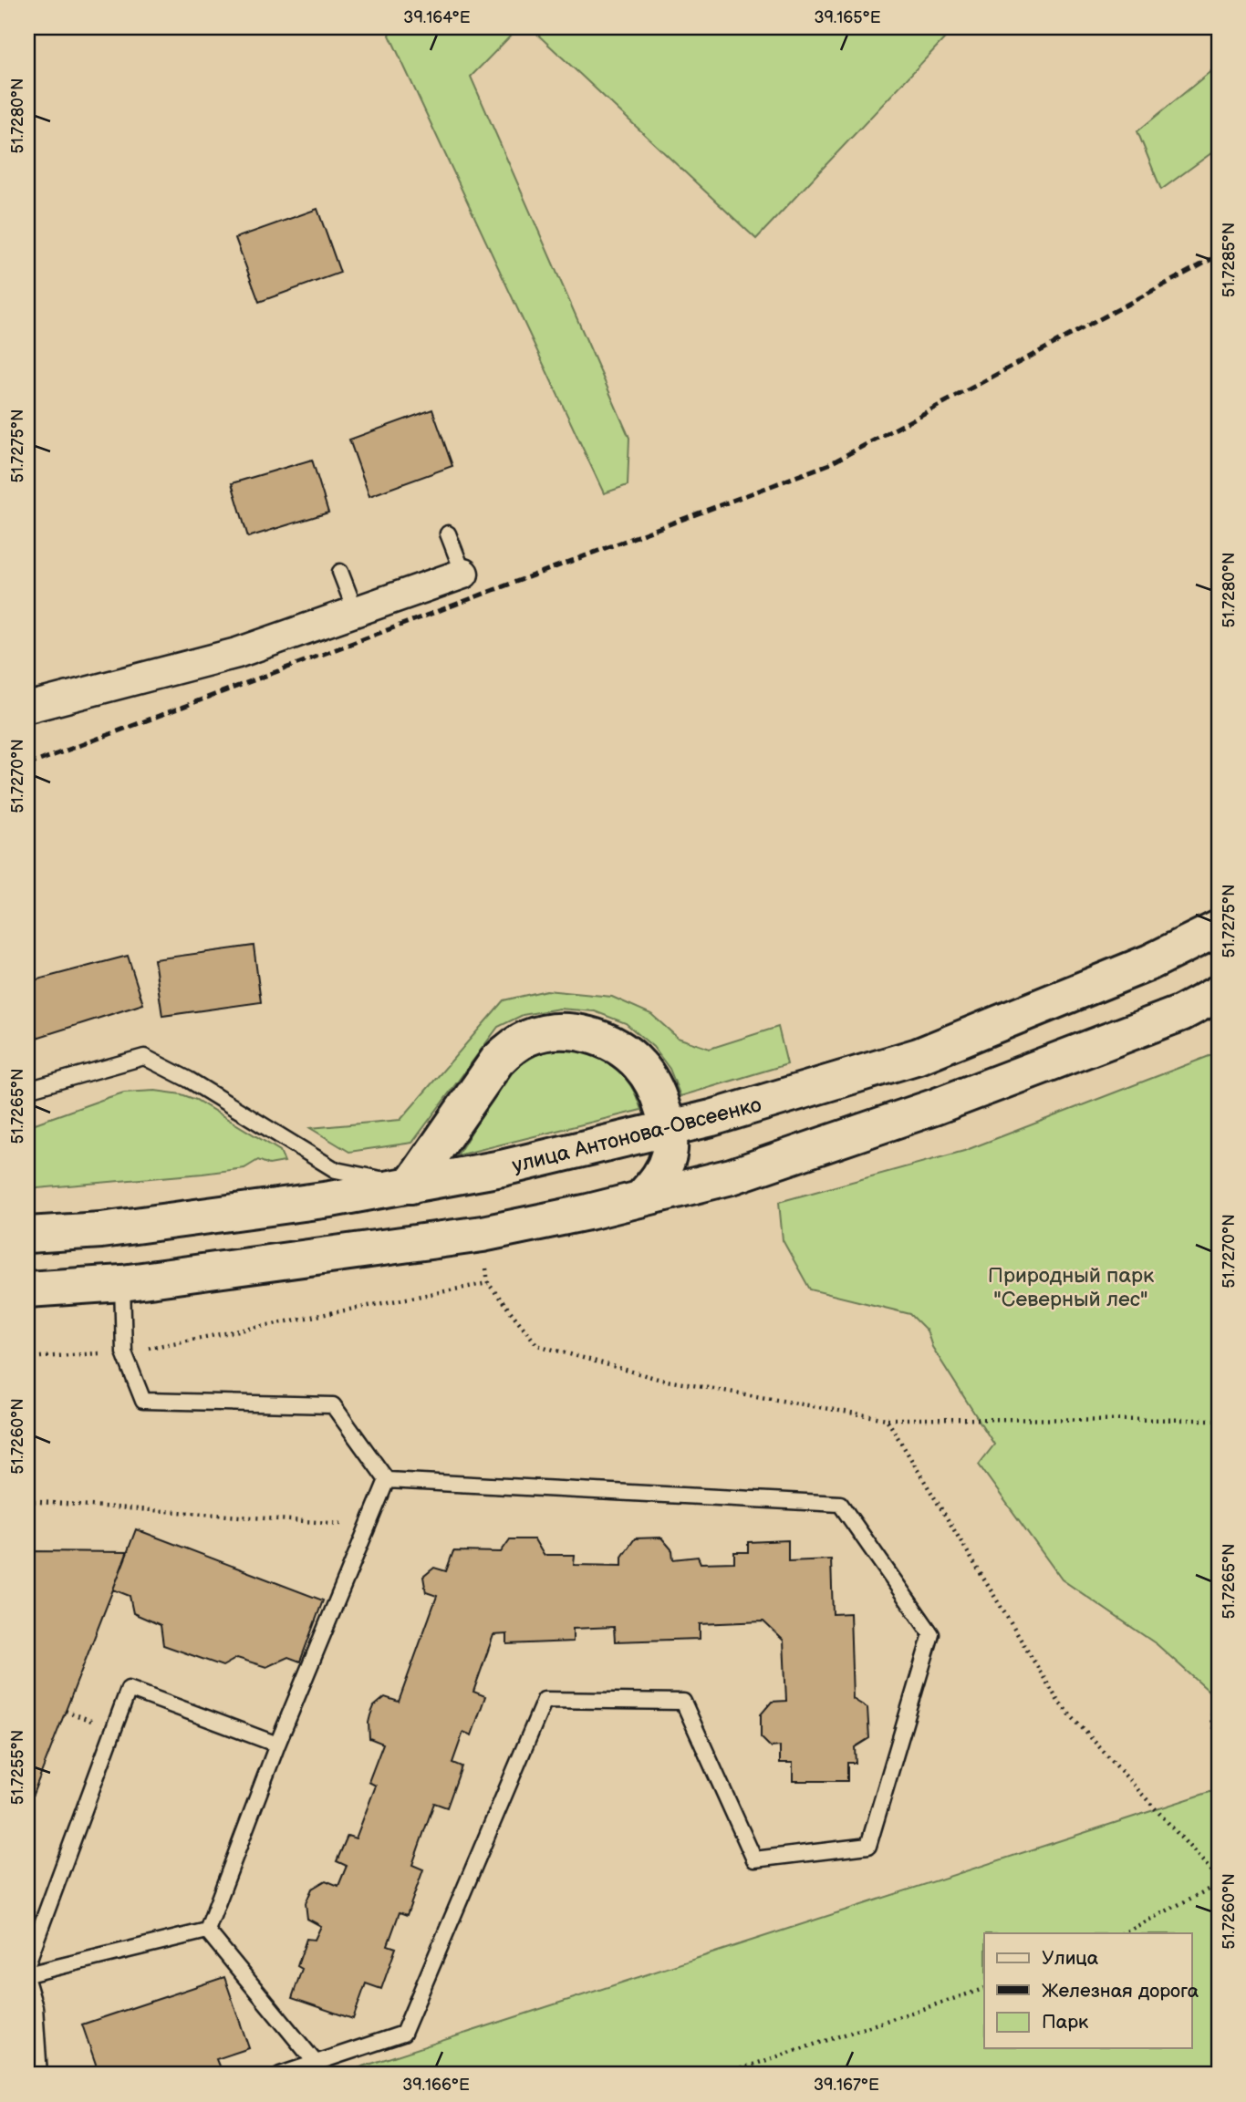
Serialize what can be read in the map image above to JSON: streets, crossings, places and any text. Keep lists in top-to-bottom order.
{
  "streets": {
    "highway": ["улица Антонова-Овсеенко"]
  },
  "parks": ["Природный парк \"Северный лес\""],
  "legend": ["Улица", "Железная дорога", "Парк"],
  "coordinates": [
    "39.164°E",
    "39.165°E",
    "51.7280°N",
    "51.7285°N",
    "51.7275°N",
    "51.7270°N",
    "51.7265°N",
    "51.7260°N",
    "51.7255°N",
    "39.166°E",
    "39.167°E"
  ]
}
